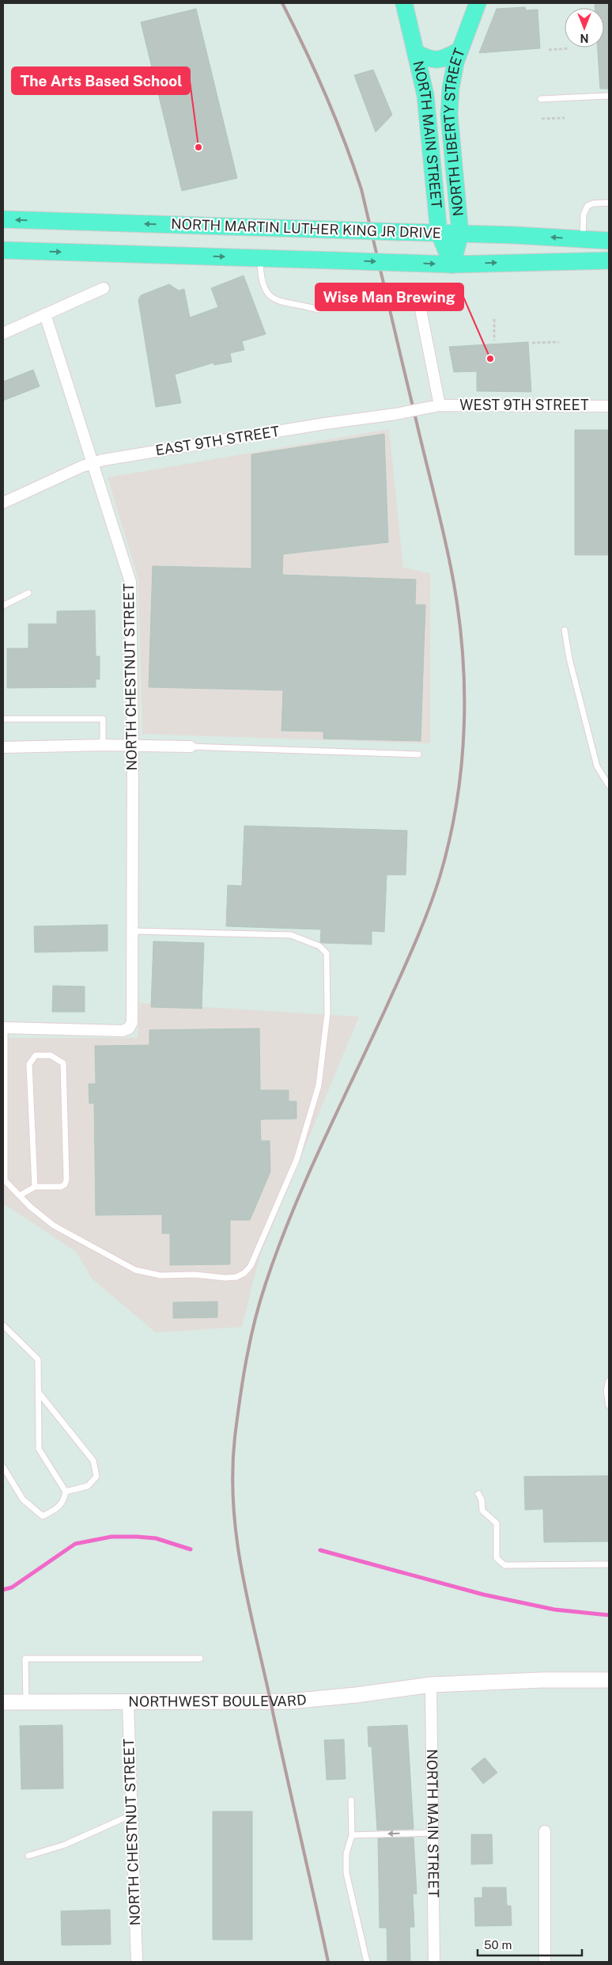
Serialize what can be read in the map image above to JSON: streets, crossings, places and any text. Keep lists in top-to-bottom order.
{
  "streets": {
    "main road": [
      "NORTH LIBERTY STREET",
      "NORTH MAIN STREET",
      "NORTH MARTIN LUTHER KING JR DRIVE",
      "NORTHWEST BOULEVARD"
    ],
    "street": ["WEST 9TH STREET", "EAST 9TH STREET", "NORTH CHESTNUT STREET"]
  },
  "crossings": [
    ["NORTH LIBERTY STREET", "NORTH MAIN STREET"],
    ["NORTH LIBERTY STREET", "NORTH MARTIN LUTHER KING JR DRIVE"],
    ["NORTH MAIN STREET", "NORTH MARTIN LUTHER KING JR DRIVE"],
    ["NORTH MAIN STREET", "NORTHWEST BOULEVARD"],
    ["WEST 9TH STREET", "EAST 9TH STREET"],
    ["EAST 9TH STREET", "NORTH CHESTNUT STREET"],
    ["NORTH CHESTNUT STREET", "NORTHWEST BOULEVARD"]
  ],
  "places": ["The Arts Based School", "Wise Man Brewing"],
  "scale_bar": "50 m",
  "north": "bottom"
}
